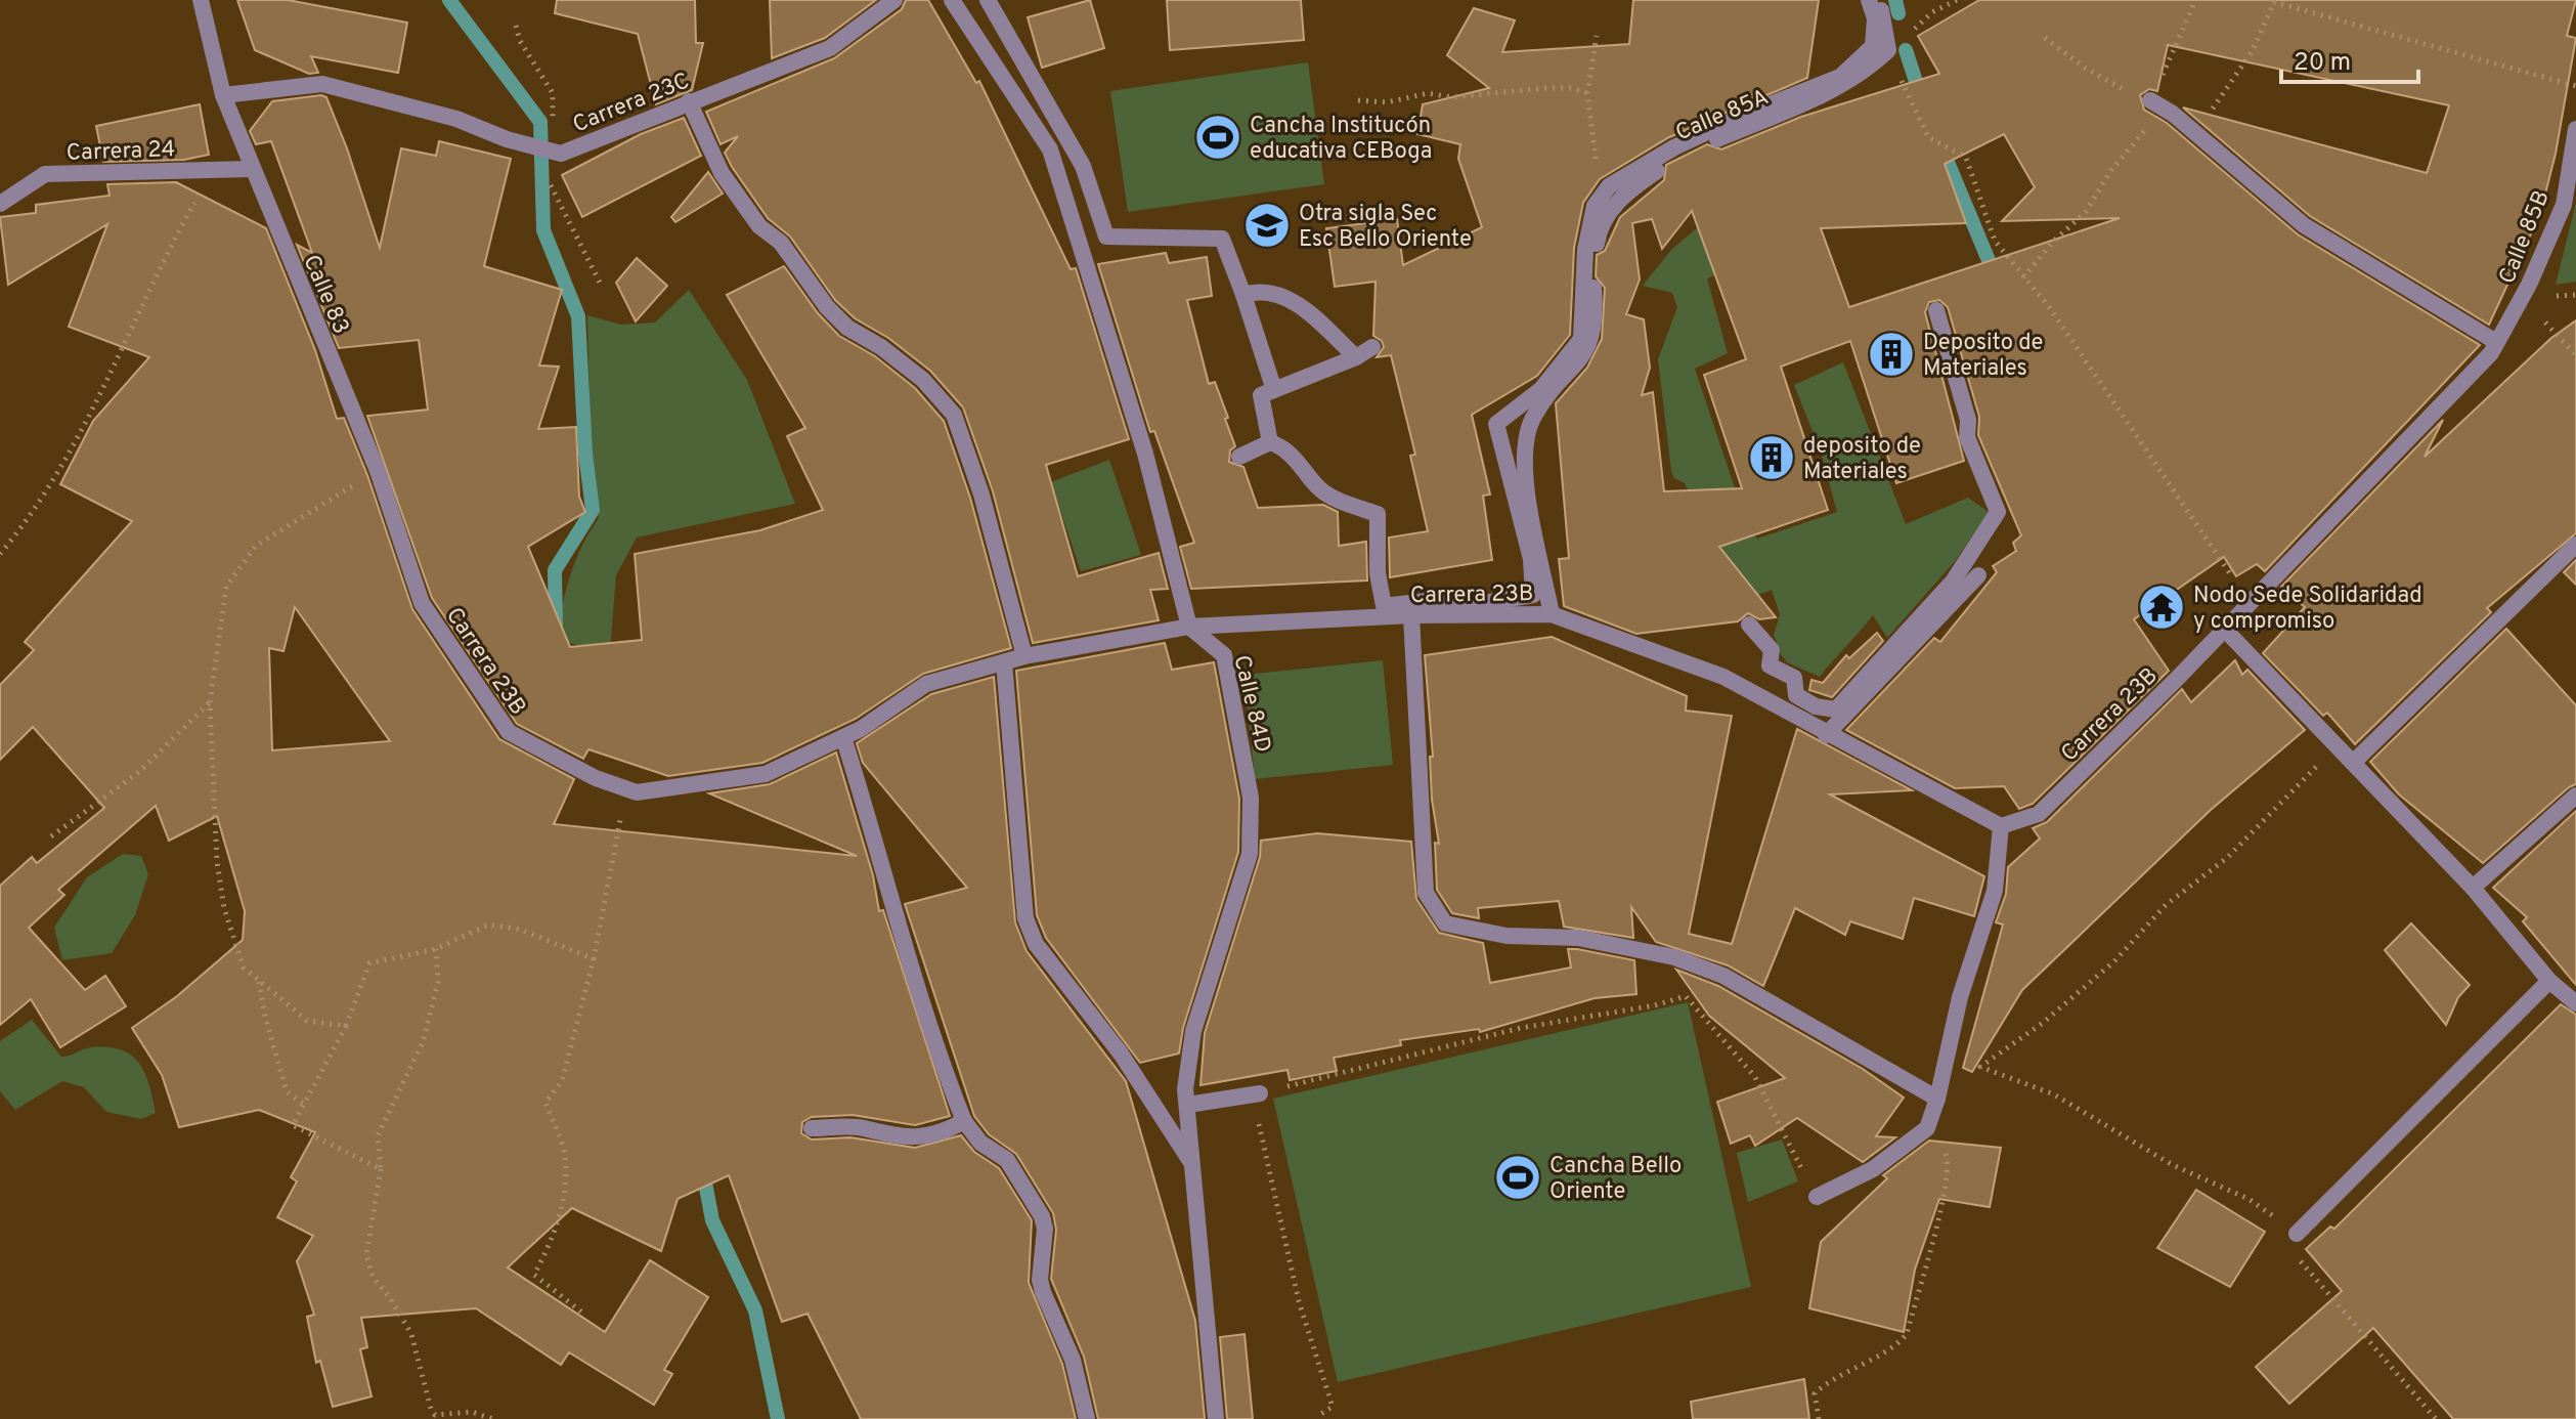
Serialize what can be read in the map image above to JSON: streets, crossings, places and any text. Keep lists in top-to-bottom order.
{
  "streets": {
    "street": [
      "Carrera 23C",
      "Calle 85A",
      "Carrera 24",
      "Calle 85B",
      "Calle 83",
      "Carrera 23B",
      "Calle 84D"
    ]
  },
  "crossings": [
    ["Carrera 23C", "Calle 83"],
    ["Calle 85A", "Carrera 23B"],
    ["Carrera 24", "Calle 83"],
    ["Calle 85B", "Carrera 23B"],
    ["Calle 83", "Carrera 23B"],
    ["Carrera 23B", "Calle 84D"]
  ],
  "places": {
    "sports": ["Cancha Institucón educativa CEBoga", "Cancha Bello Oriente"],
    "school or university": ["Otra sigla Sec Esc Bello Oriente"],
    "building": ["Deposito de Materiales", "deposito de Materiales"],
    "temple": ["Nodo Sede Solidaridad y compromiso"]
  },
  "scale_bar": "20 m"
}
